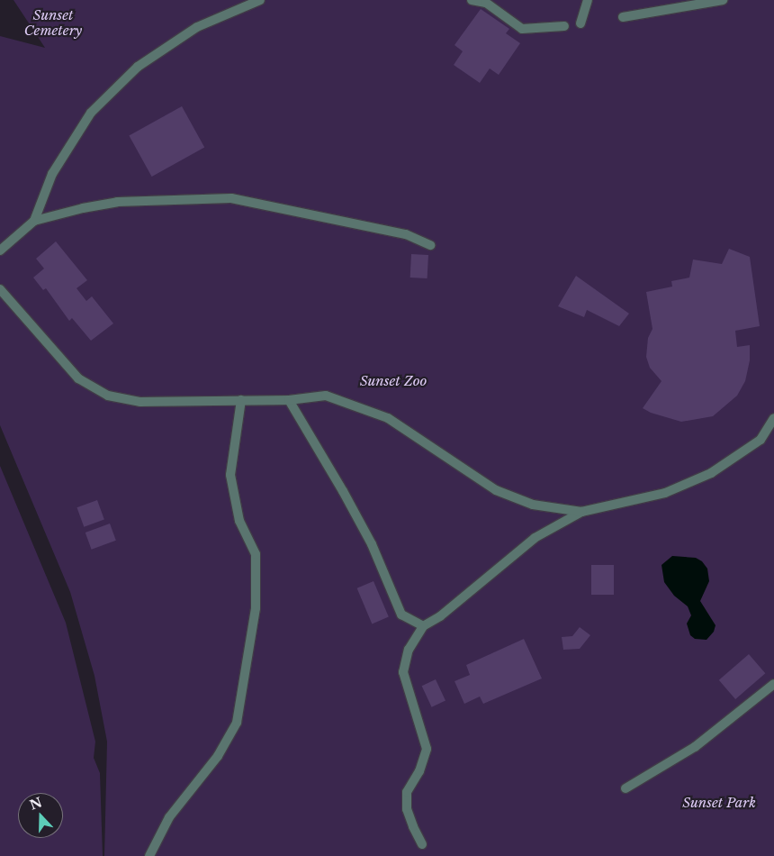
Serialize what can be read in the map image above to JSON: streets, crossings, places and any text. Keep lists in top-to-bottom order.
{
  "parks": ["Sunset Cemetery", "Sunset Zoo", "Sunset Park"],
  "north": "top"
}
